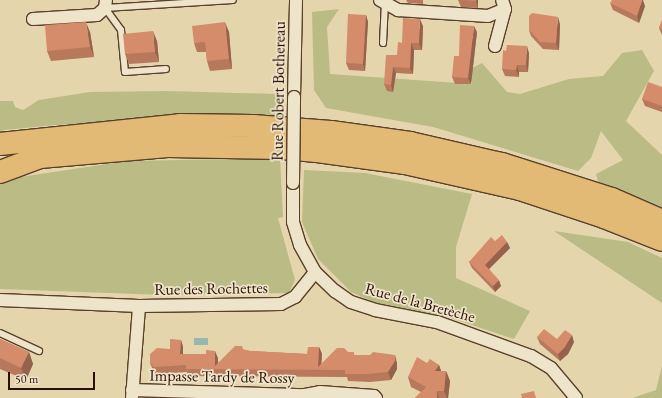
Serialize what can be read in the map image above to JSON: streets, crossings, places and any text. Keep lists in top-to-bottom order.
{
  "streets": {
    "street": [
      "Rue Robert Bothereau",
      "Rue des Rochettes",
      "Rue de la Bretèche",
      "Impasse Tardy de Rossy"
    ]
  },
  "crossings": [
    ["Rue Robert Bothereau", "Rue de la Bretèche"],
    ["Rue des Rochettes", "Rue de la Bretèche"],
    ["Rue des Rochettes", "Impasse Tardy de Rossy"]
  ],
  "scale_bar": "50 m"
}
